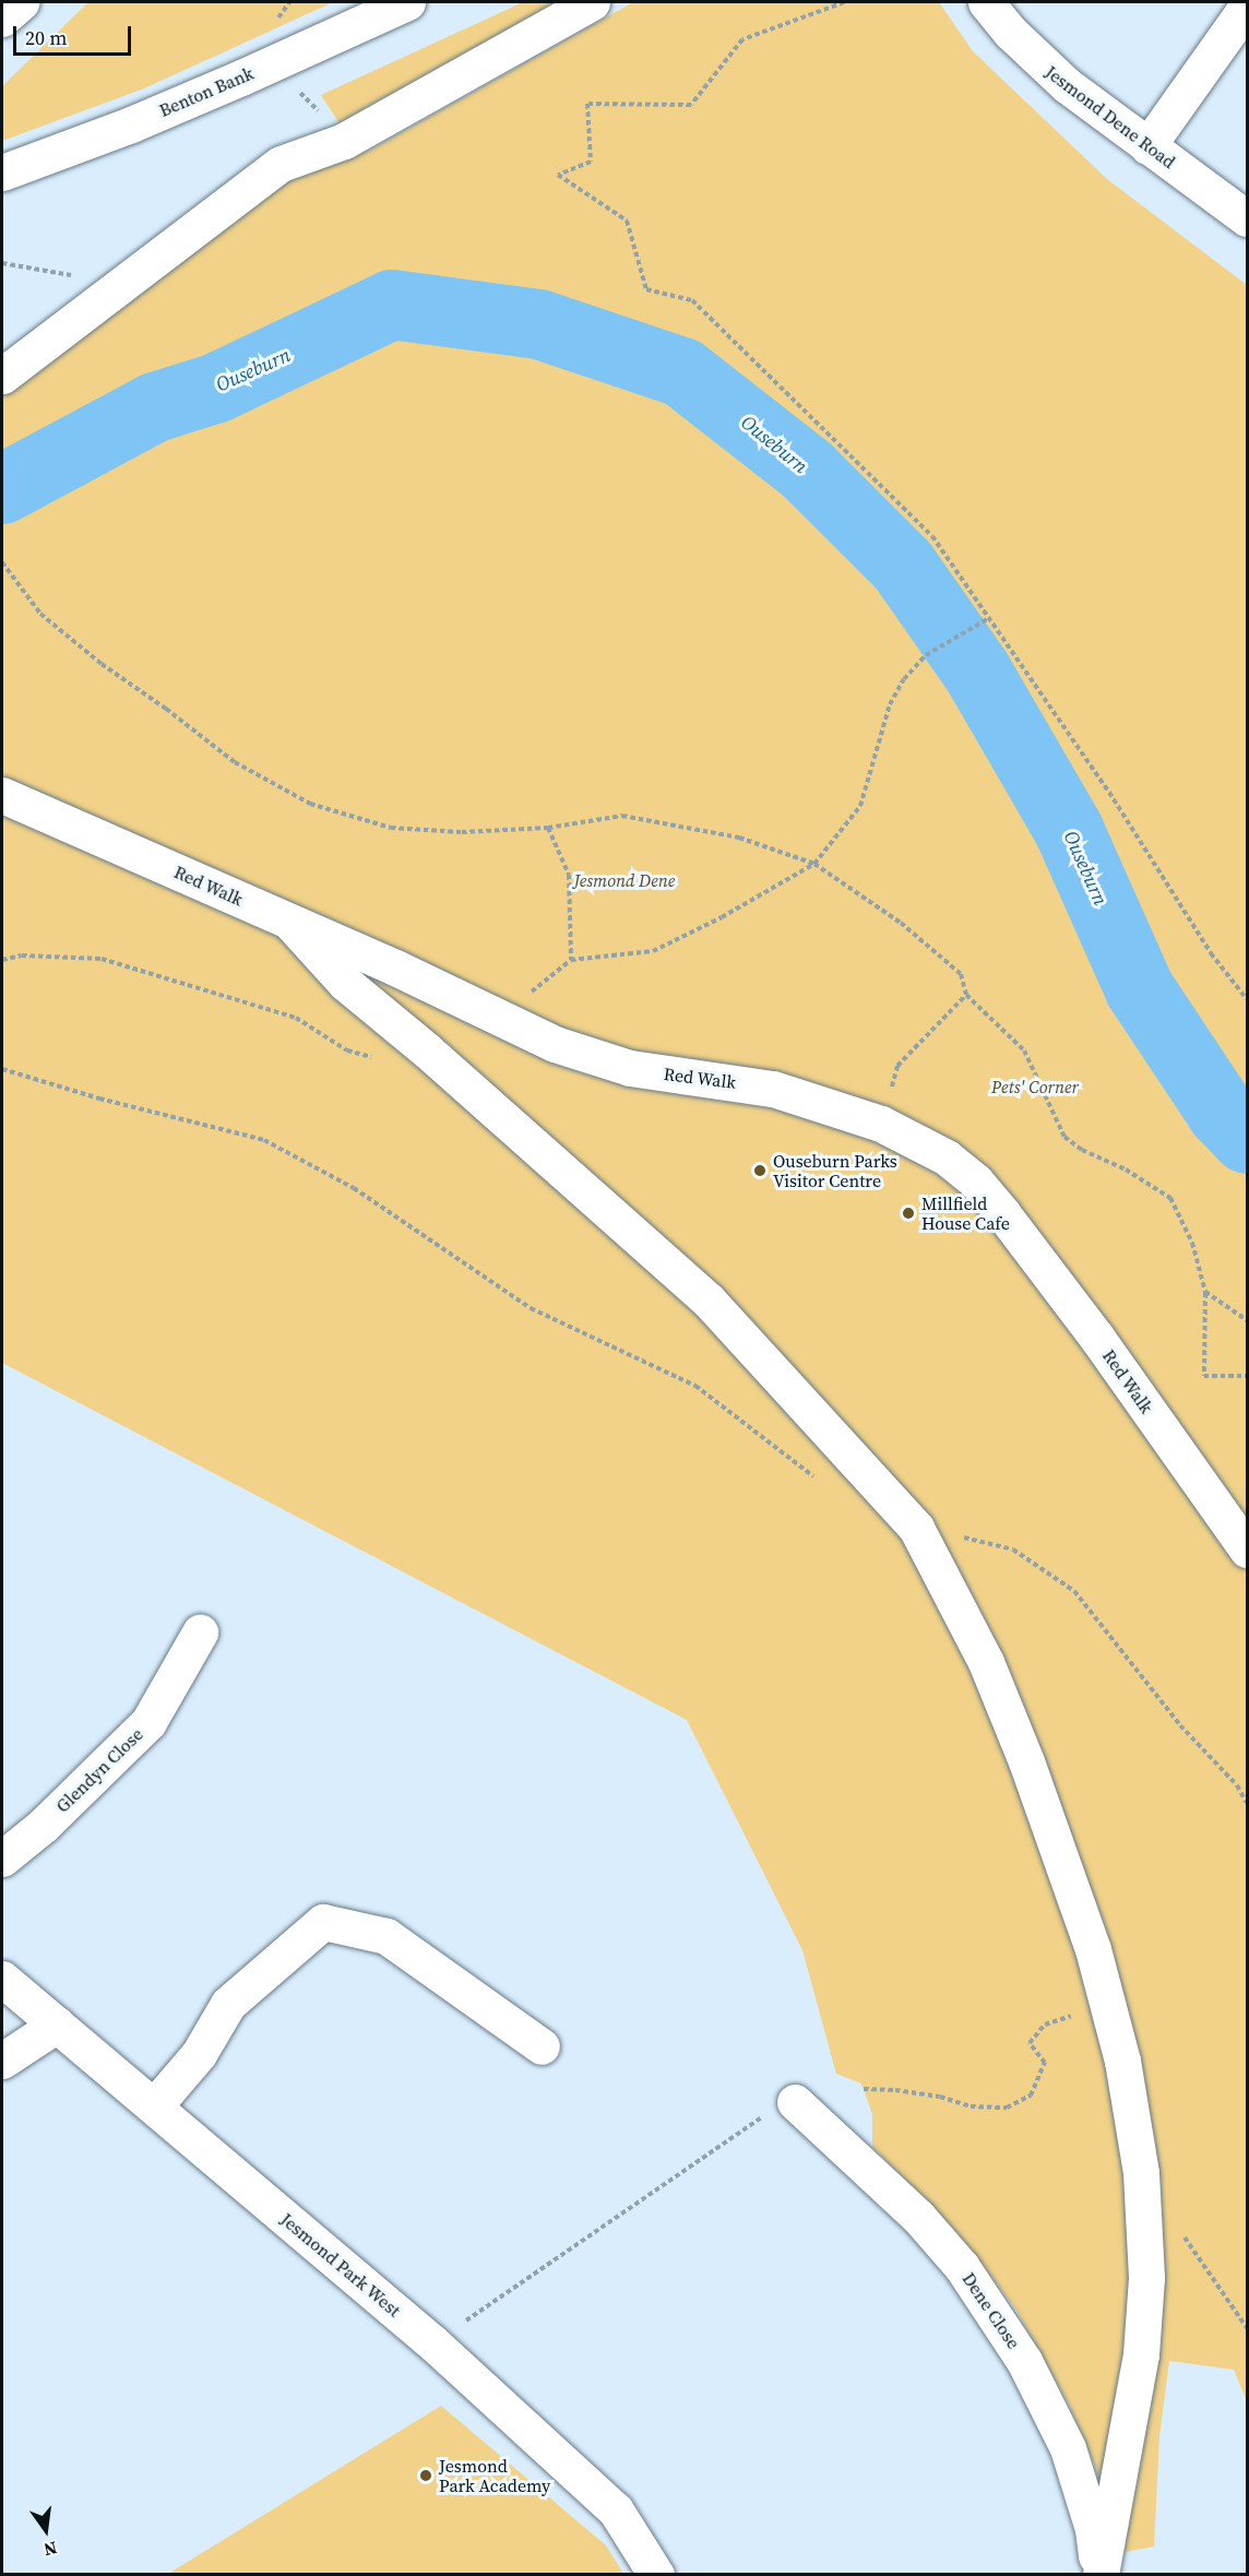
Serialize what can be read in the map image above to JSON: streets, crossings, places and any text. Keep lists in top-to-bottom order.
{
  "streets": {
    "main road": [
      "Benton Bank",
      "Jesmond Dene Road",
      "Red Walk",
      "Glendyn Close",
      "Jesmond Park West",
      "Dene Close"
    ]
  },
  "water": ["Ouseburn"],
  "parks": ["Jesmond Dene", "Pets' Corner"],
  "places": ["Ouseburn Parks Visitor Centre", "Millfield House Cafe", "Jesmond Park Academy"],
  "scale_bar": "20 m",
  "north": "bottom"
}
